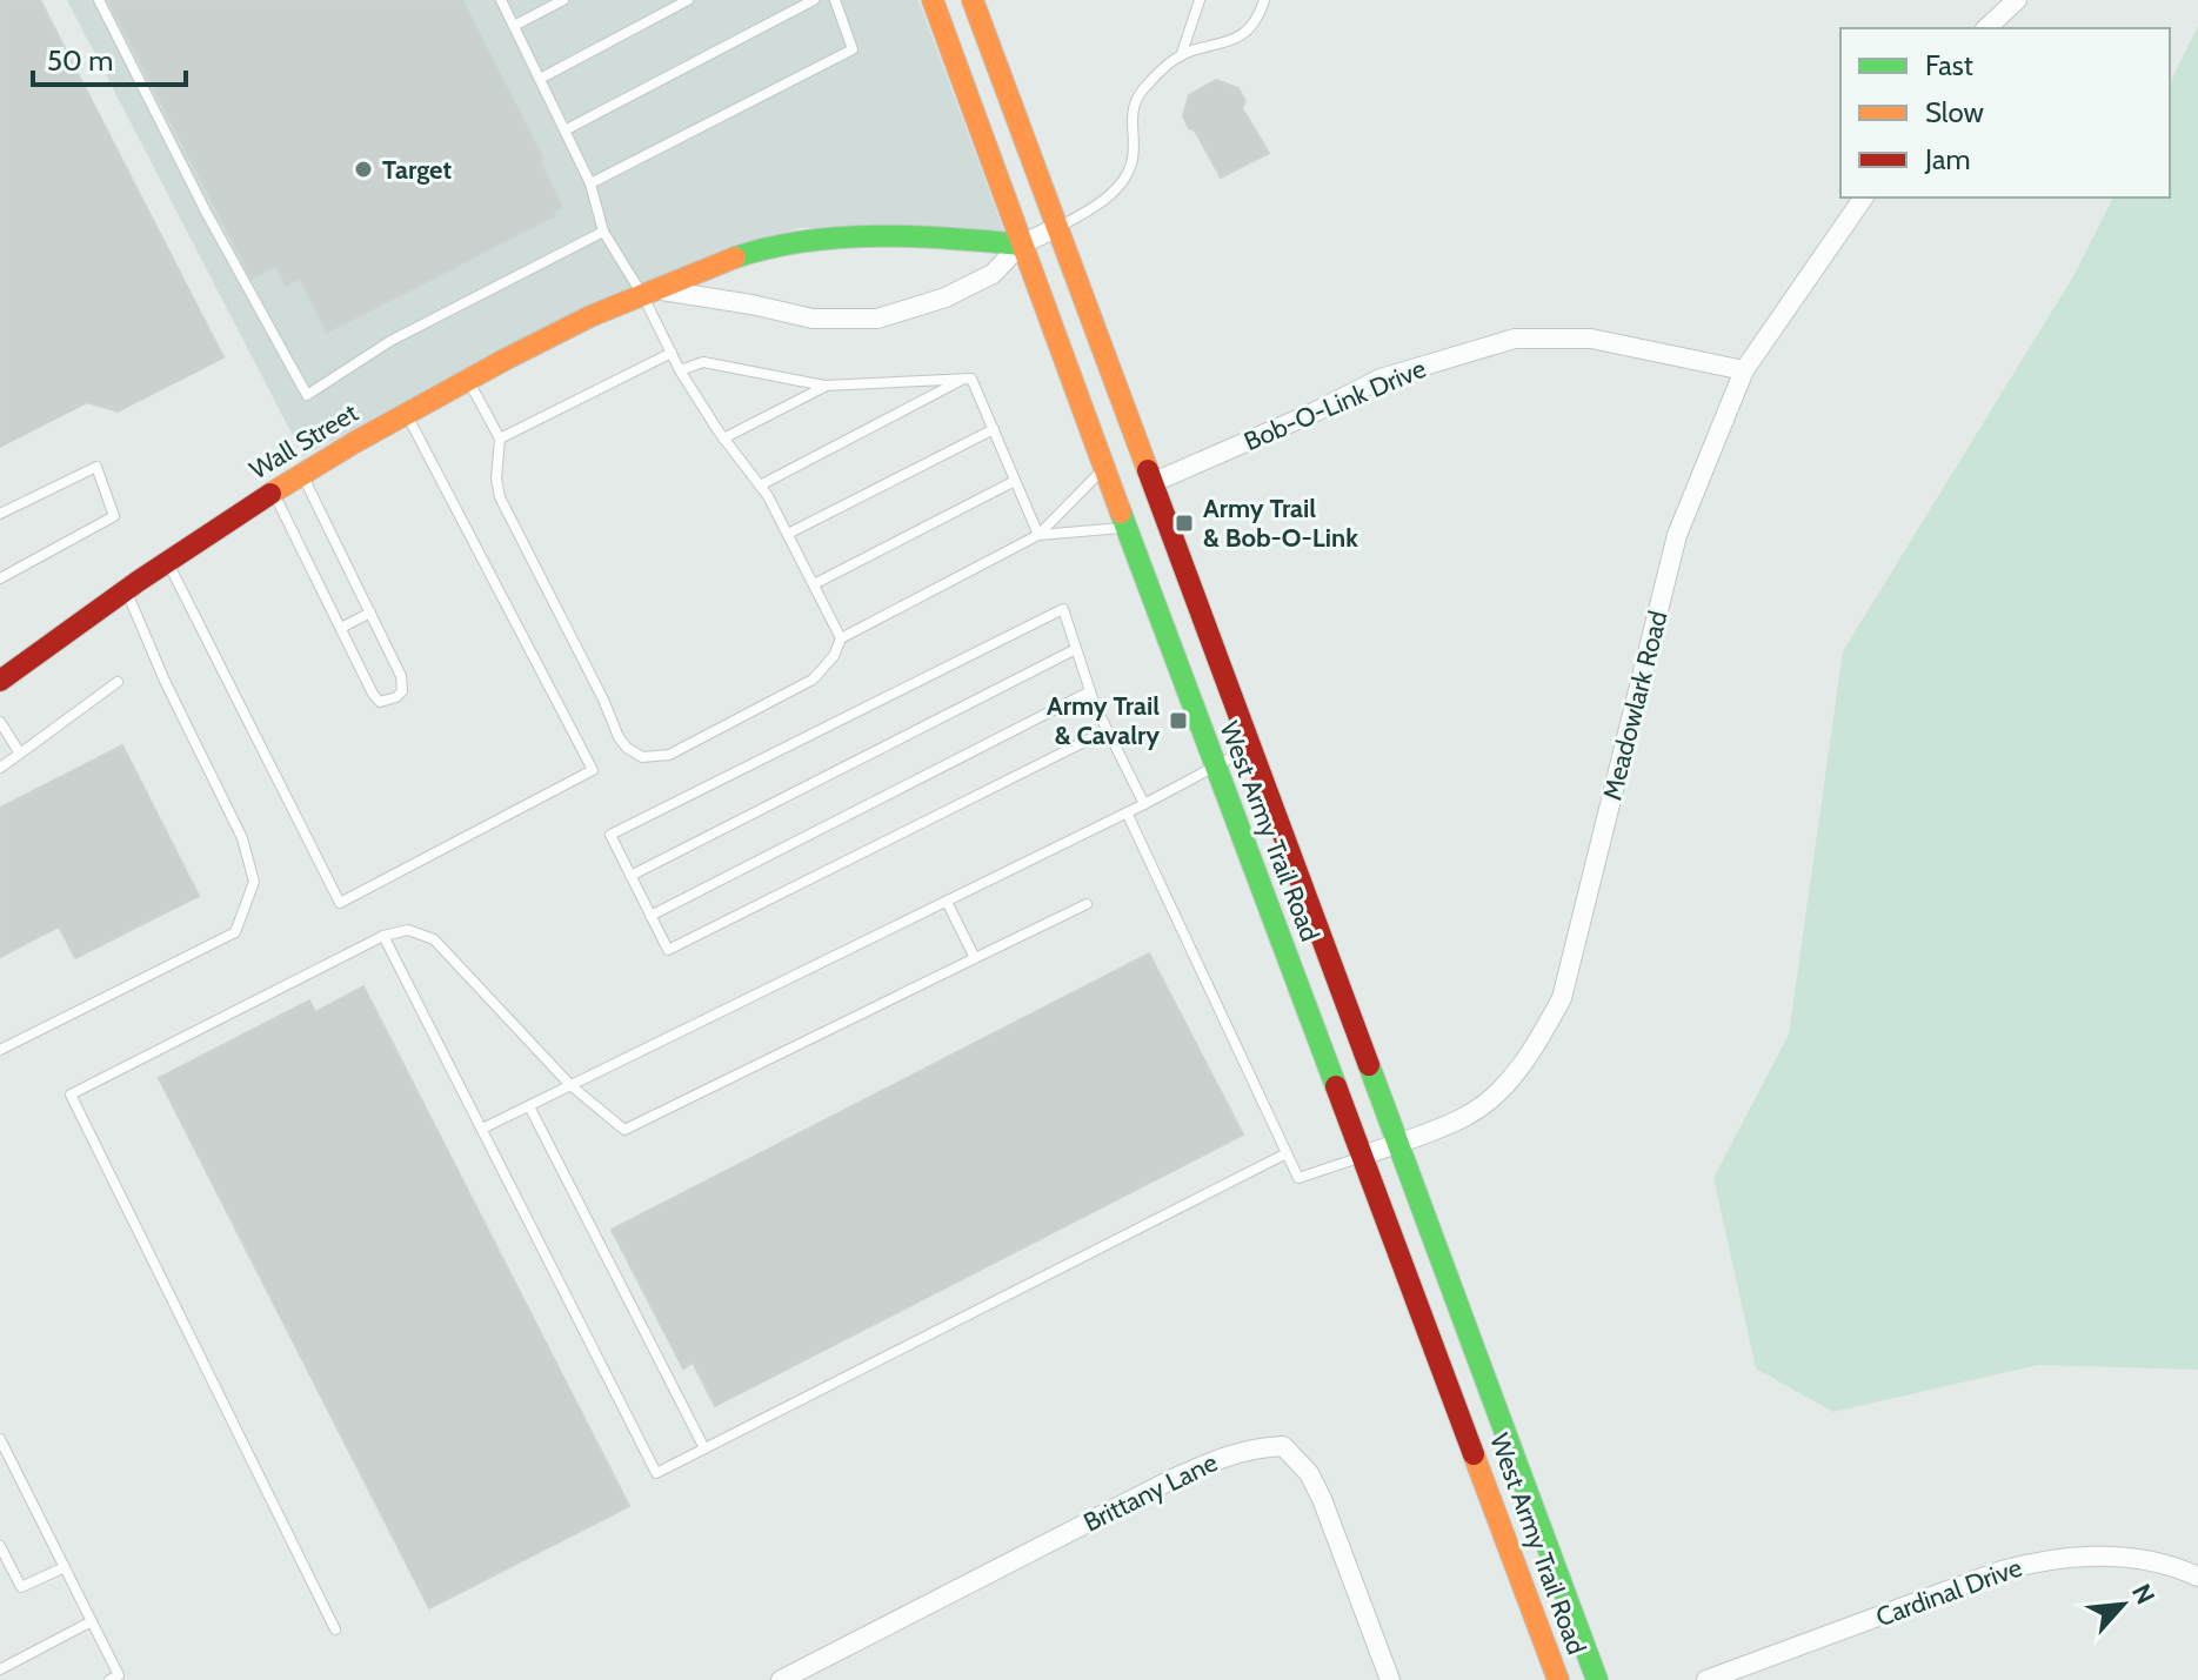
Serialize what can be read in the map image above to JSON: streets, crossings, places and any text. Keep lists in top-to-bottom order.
{
  "streets": {
    "main road": ["Wall Street", "West Army Trail Road"],
    "street": [
      "Bob-O-Link Drive",
      "Meadowlark Road",
      "Brittany Lane",
      "Cardinal Drive"
    ]
  },
  "crossings": [
    ["Bob-O-Link Drive", "Meadowlark Road"],
    ["Bob-O-Link Drive", "West Army Trail Road"],
    ["Wall Street", "West Army Trail Road"],
    ["Meadowlark Road", "West Army Trail Road"]
  ],
  "places": {
    "other": ["Target"],
    "transit": ["Army Trail & Bob-O-Link", "Army Trail & Cavalry"]
  },
  "legend": ["Fast", "Slow", "Jam"],
  "scale_bar": "50 m",
  "north": "top right"
}
